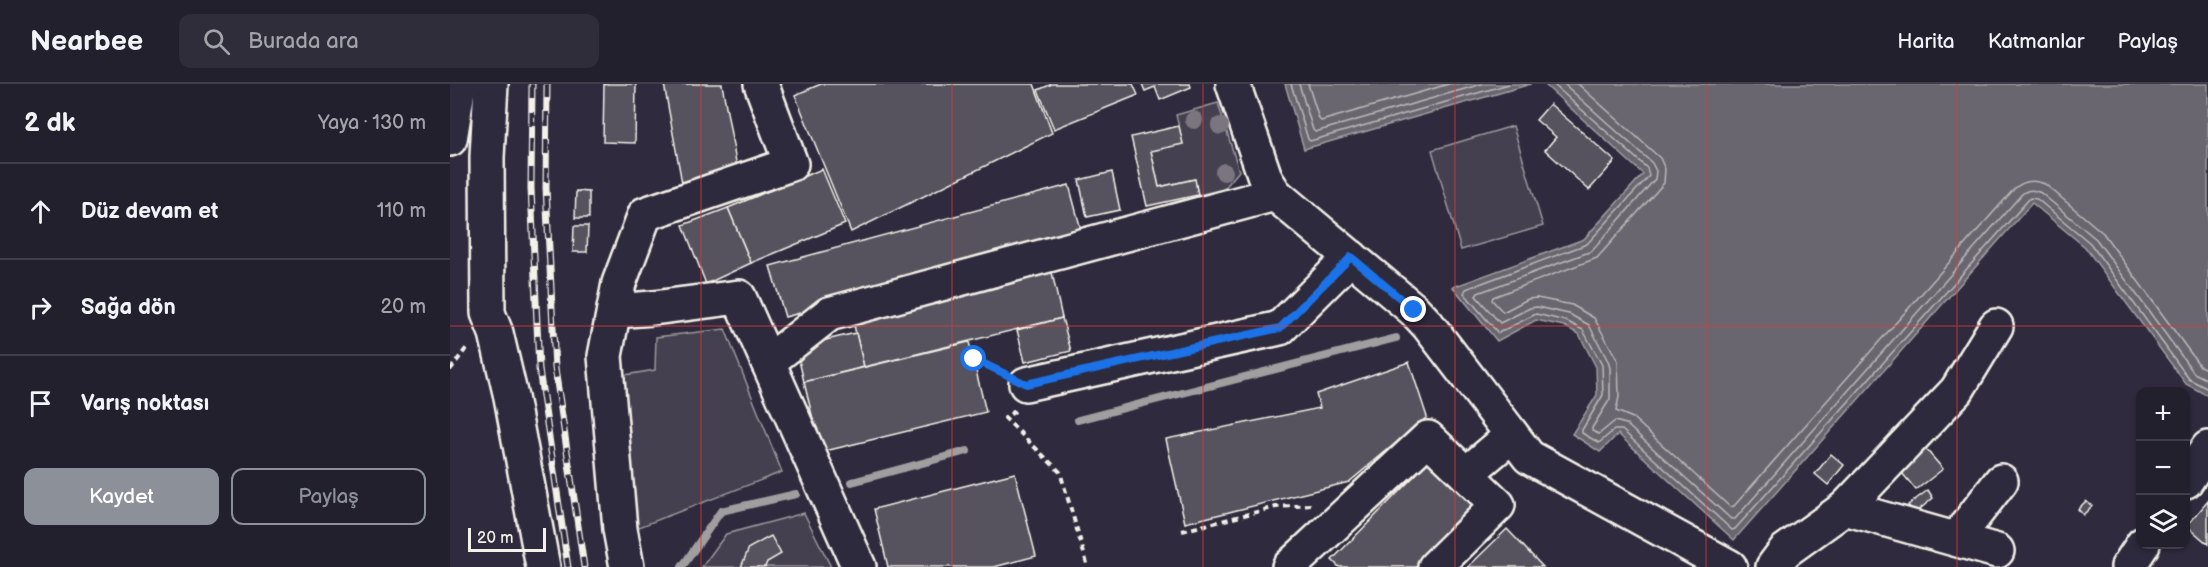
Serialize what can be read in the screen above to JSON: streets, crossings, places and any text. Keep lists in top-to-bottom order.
{
  "scale_bar": "20 m",
  "page": {
    "header": "Nearbee",
    "search": "Burada ara",
    "nav": ["Harita", "Katmanlar", "Paylaş"],
    "heading": ["2 dk", "Yaya · 130 m"],
    "list": [
      ["Düz devam et", "110 m"],
      ["Sağa dön", "20 m"],
      "Varış noktası"
    ],
    "map_buttons": ["+", "−"],
    "buttons": ["Kaydet", "Paylaş"],
    "scale": "20 m"
  }
}
